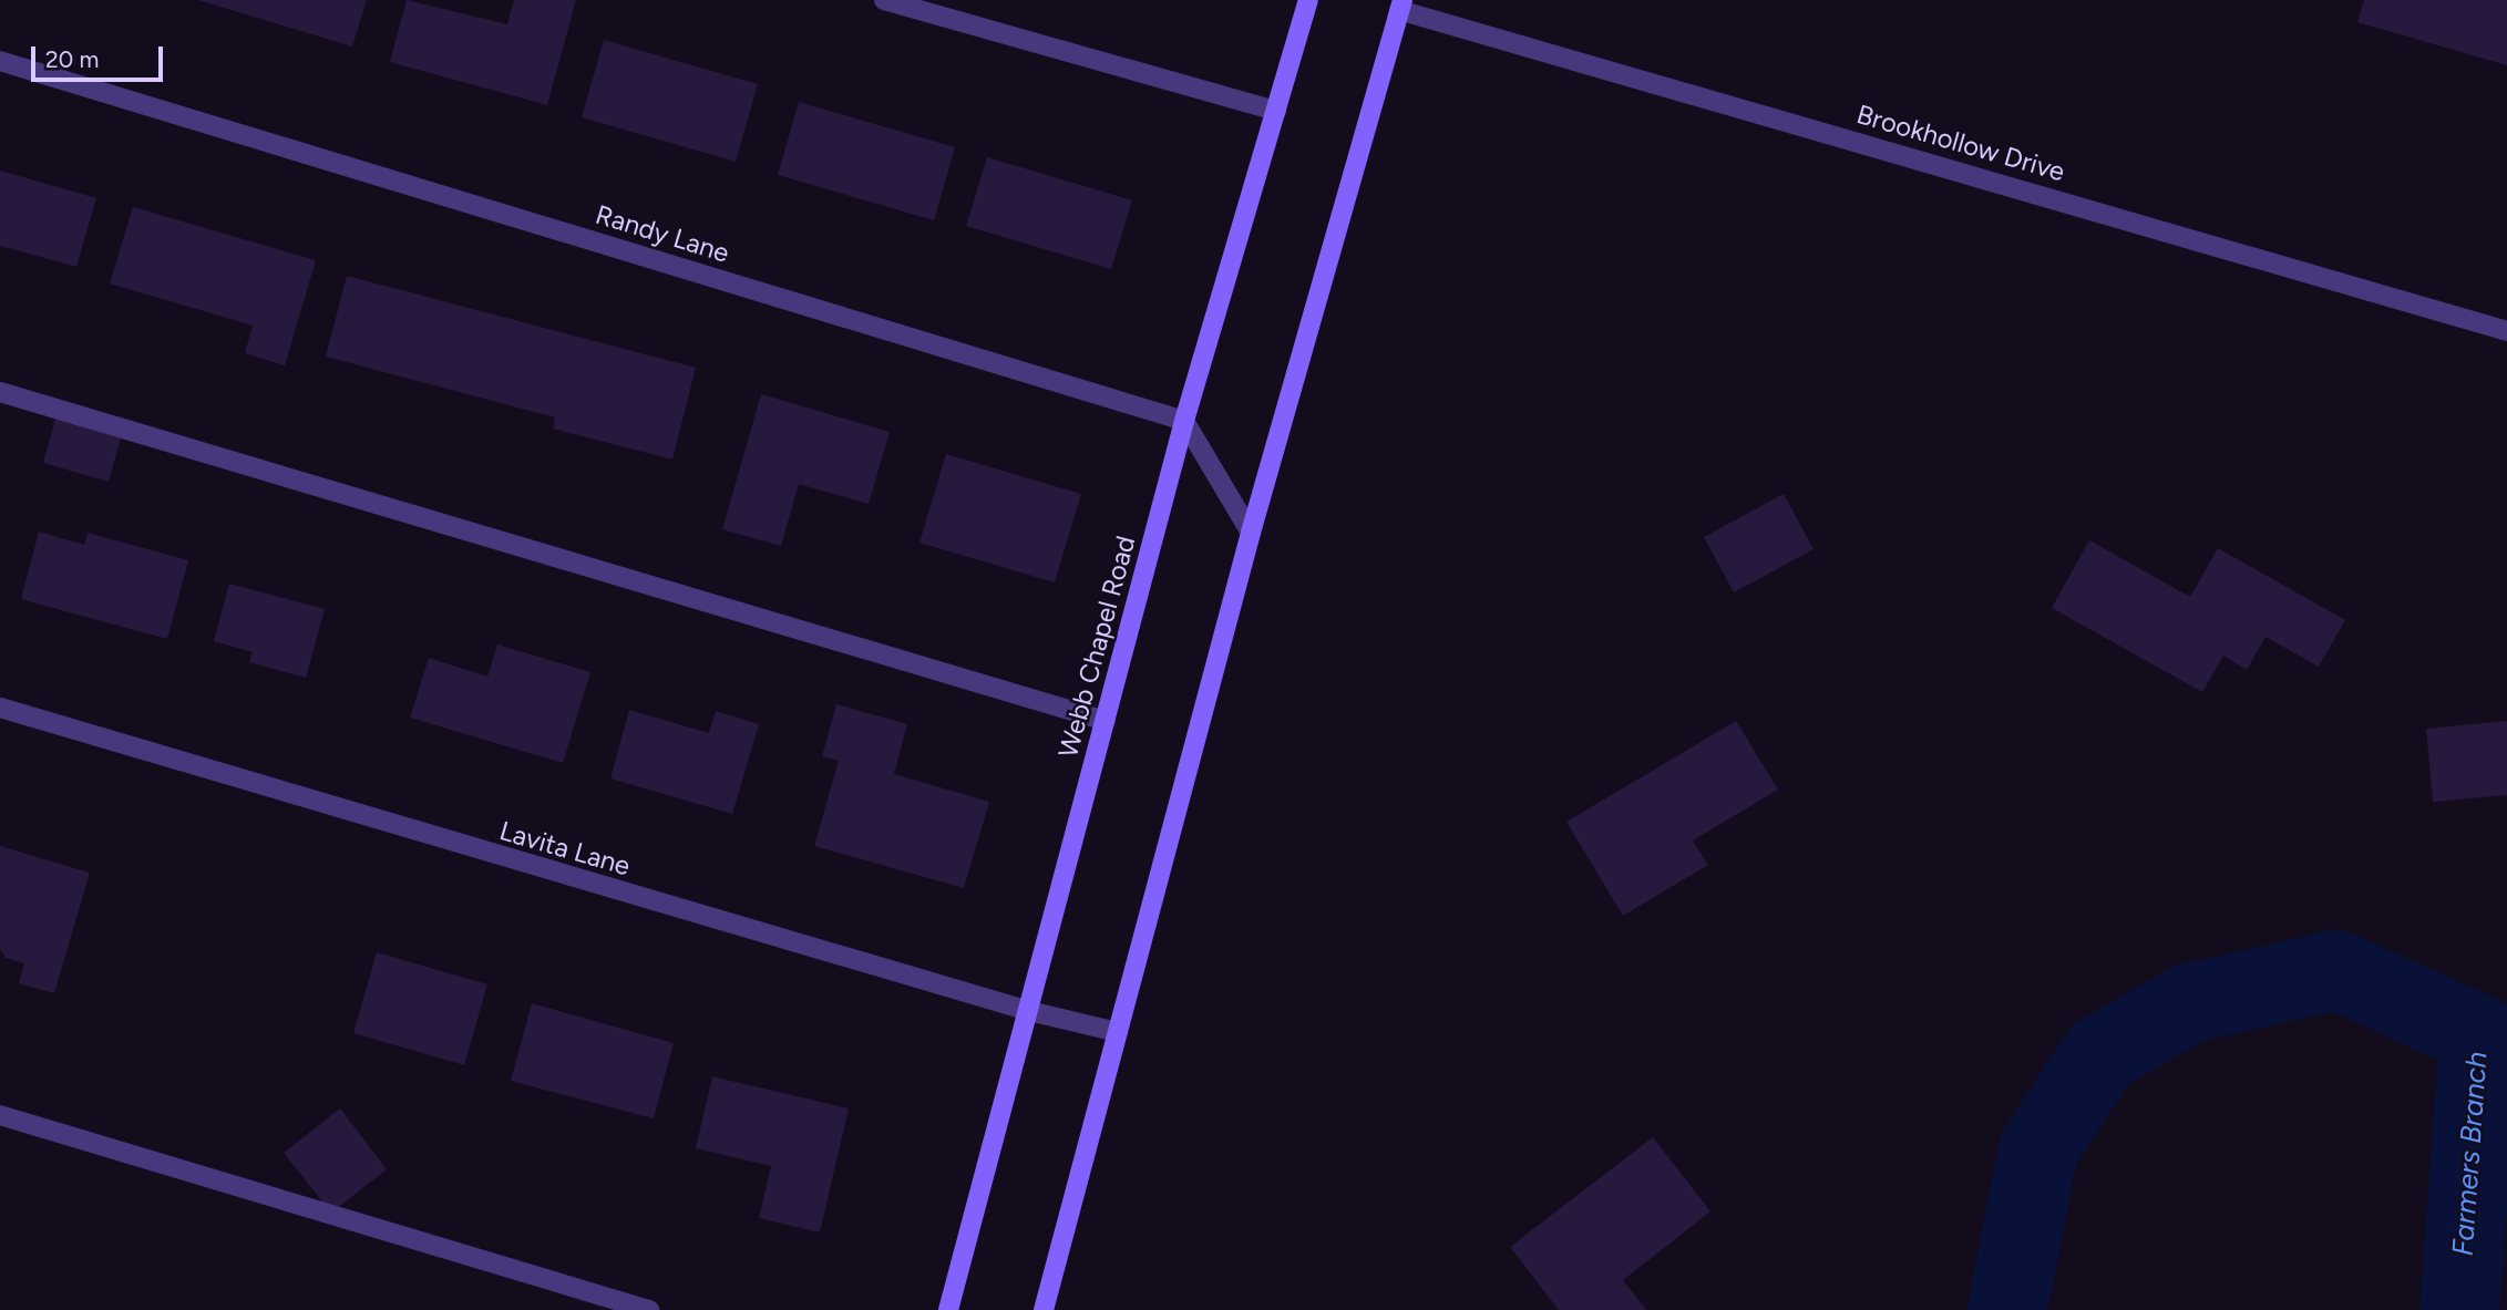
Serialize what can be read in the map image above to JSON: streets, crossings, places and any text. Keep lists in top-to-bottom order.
{
  "streets": {
    "main road": ["Webb Chapel Road"],
    "street": ["Brookhollow Drive", "Randy Lane", "Lavita Lane"]
  },
  "crossings": [
    ["Randy Lane", "Webb Chapel Road"],
    ["Webb Chapel Road", "Lavita Lane"]
  ],
  "water": ["Farmers Branch"],
  "scale_bar": "20 m"
}
